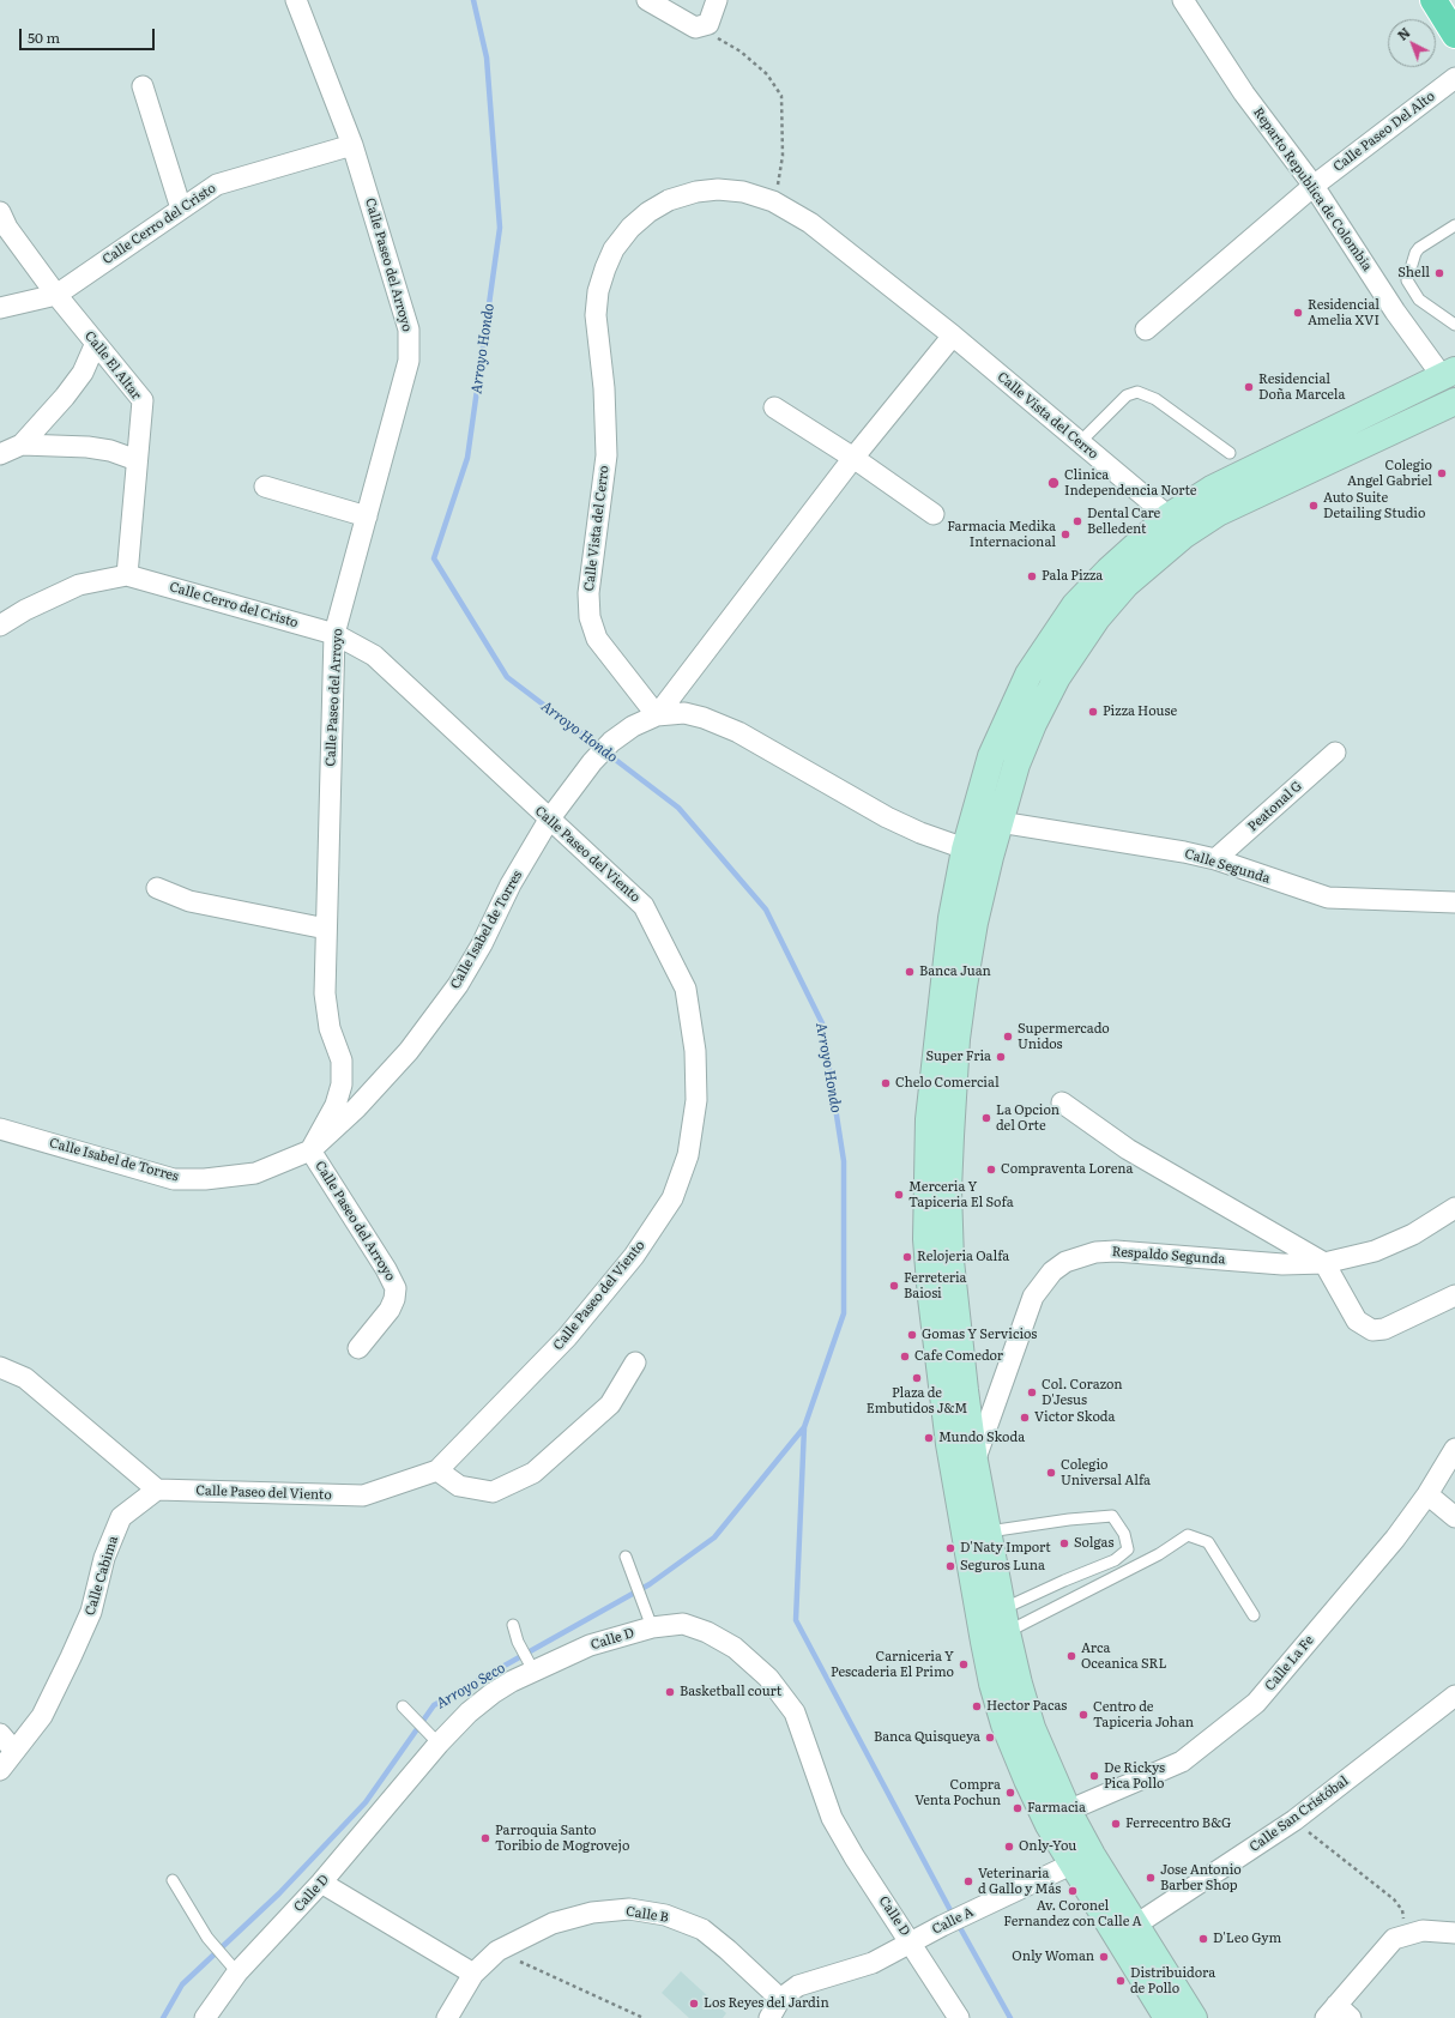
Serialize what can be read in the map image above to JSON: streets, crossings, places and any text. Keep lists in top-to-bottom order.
{
  "streets": {
    "street": [
      "Calle Paseo Del Alto",
      "Reparto Republica de Colombia",
      "Calle Cerro del Cristo",
      "Calle Paseo del Arroyo",
      "Calle El Altar",
      "Calle Vista del Cerro",
      "Peatonal G",
      "Calle Paseo del Viento",
      "Calle Segunda",
      "Calle Isabel de Torres",
      "Respaldo Segunda",
      "Calle Cabima",
      "Calle D",
      "Calle La Fe",
      "Calle San Cristóbal",
      "Calle B",
      "Calle A"
    ]
  },
  "crossings": [
    ["Calle Paseo Del Alto", "Reparto Republica de Colombia"],
    ["Calle Cerro del Cristo", "Calle Paseo del Arroyo"],
    ["Calle Cerro del Cristo", "Calle El Altar"],
    ["Calle Cerro del Cristo", "Calle Paseo del Viento"],
    ["Calle Paseo del Arroyo", "Calle Paseo del Viento"],
    ["Calle Paseo del Arroyo", "Calle Isabel de Torres"],
    ["Calle Vista del Cerro", "Calle Isabel de Torres"],
    ["Peatonal G", "Calle Segunda"],
    ["Calle Paseo del Viento", "Calle Isabel de Torres"],
    ["Calle Paseo del Viento", "Calle Cabima"],
    ["Calle D", "Calle A"],
    ["Calle B", "Calle A"]
  ],
  "water": ["Arroyo Hondo", "Arroyo Seco"],
  "places": [
    "Shell",
    "Residencial Amelia XVI",
    "Residencial Doña Marcela",
    "Colegio Angel Gabriel",
    "Clinica Independencia Norte",
    "Auto Suite Detailing Studio",
    "Dental Care Belledent",
    "Farmacia Medika Internacional",
    "Pala Pizza",
    "Pizza House",
    "Banca Juan",
    "Supermercado Unidos",
    "Super Fria",
    "Chelo Comercial",
    "La Opcion del Orte",
    "Compraventa Lorena",
    "Merceria Y Tapiceria El Sofa",
    "Relojeria Oalfa",
    "Ferreteria Baiosi",
    "Gomas Y Servicios",
    "Cafe Comedor",
    "Plaza de Embutidos J&M",
    "Col. Corazon D'Jesus",
    "Victor Skoda",
    "Mundo Skoda",
    "Colegio Universal Alfa",
    "Solgas",
    "D'Naty Import",
    "Seguros Luna",
    "Arca Oceanica SRL",
    "Carniceria Y Pescaderia El Primo",
    "Basketball court",
    "Hector Pacas",
    "Centro de Tapiceria Johan",
    "Banca Quisqueya",
    "De Rickys Pica Pollo",
    "Compra Venta Pochun",
    "Farmacia",
    "Ferrecentro B&G",
    "Parroquia Santo Toribio de Mogrovejo",
    "Only-You",
    "Jose Antonio Barber Shop",
    "Veterinaria d Gallo y Más",
    "Av. Coronel Fernandez con Calle A",
    "D'Leo Gym",
    "Only Woman",
    "Distribuidora de Pollo",
    "Los Reyes del Jardin"
  ],
  "scale_bar": "50 m",
  "north": "top left"
}
